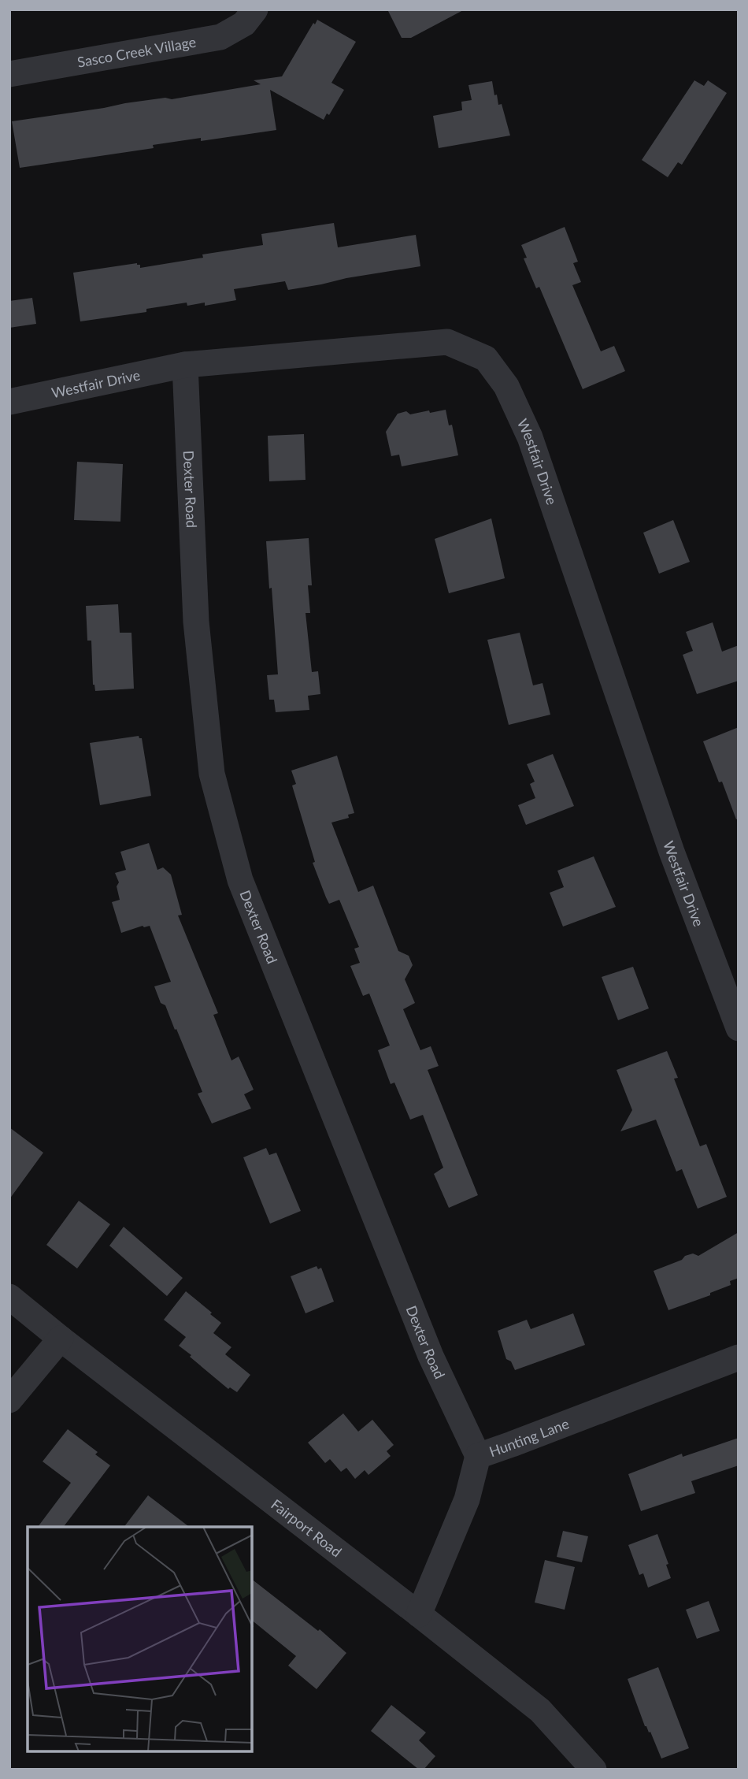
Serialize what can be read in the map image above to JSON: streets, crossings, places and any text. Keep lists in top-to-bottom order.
{
  "streets": {
    "street": [
      "Sasco Creek Village",
      "Westfair Drive",
      "Dexter Road",
      "Hunting Lane",
      "Fairport Road"
    ]
  },
  "crossings": [
    ["Westfair Drive", "Dexter Road"],
    ["Dexter Road", "Hunting Lane"],
    ["Hunting Lane", "Fairport Road"]
  ]
}
